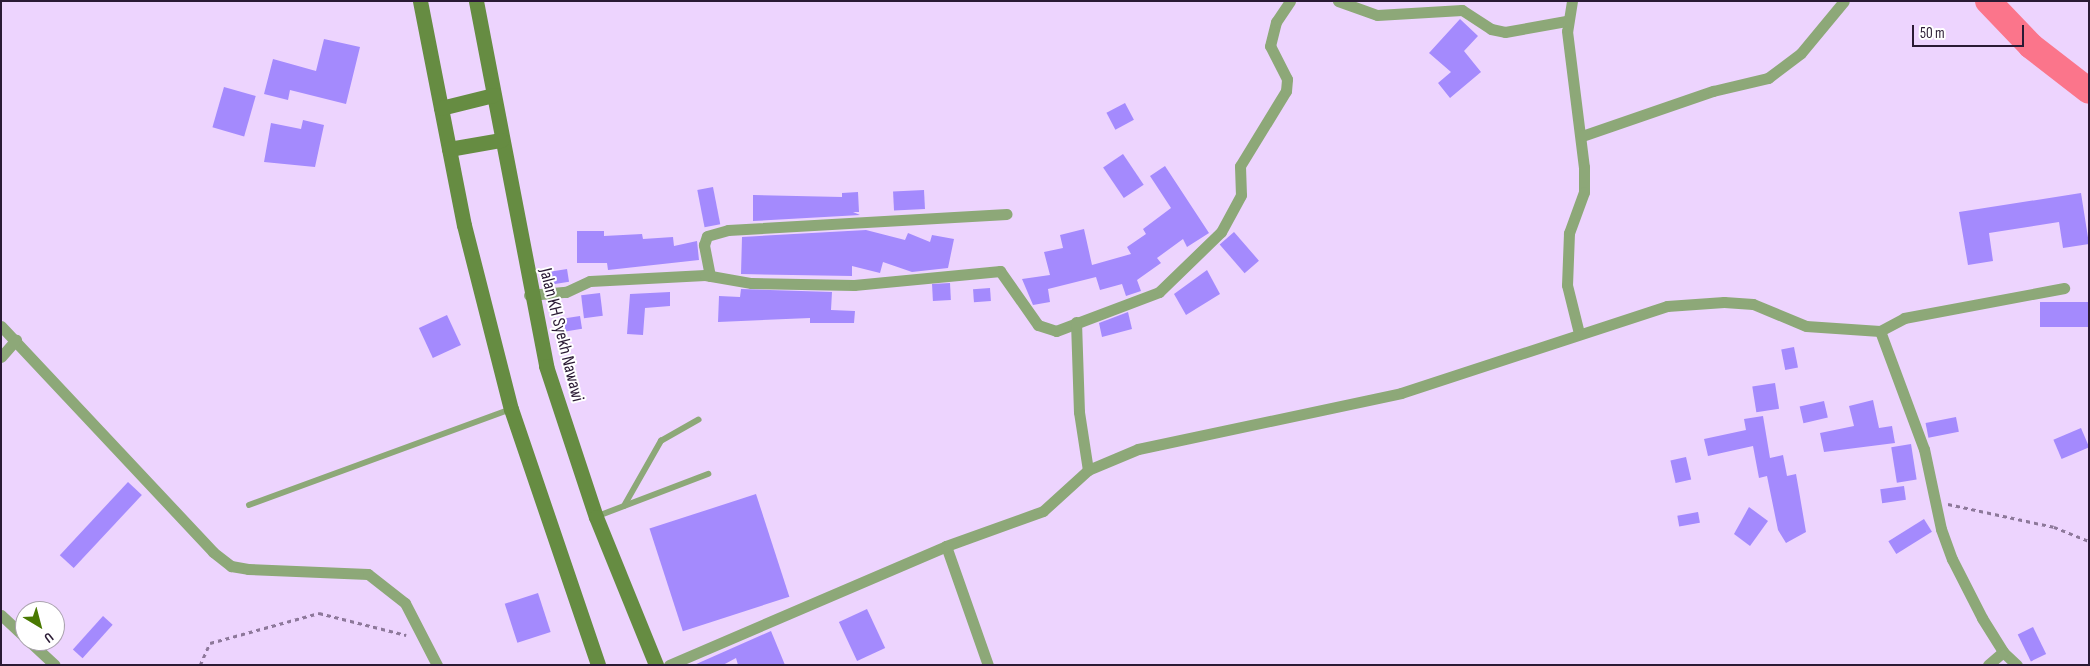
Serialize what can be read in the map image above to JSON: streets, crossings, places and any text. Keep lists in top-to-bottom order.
{
  "streets": {
    "main road": ["Jalan KH Syekh Nawawi"]
  },
  "scale_bar": "50 m",
  "north": "bottom right"
}
